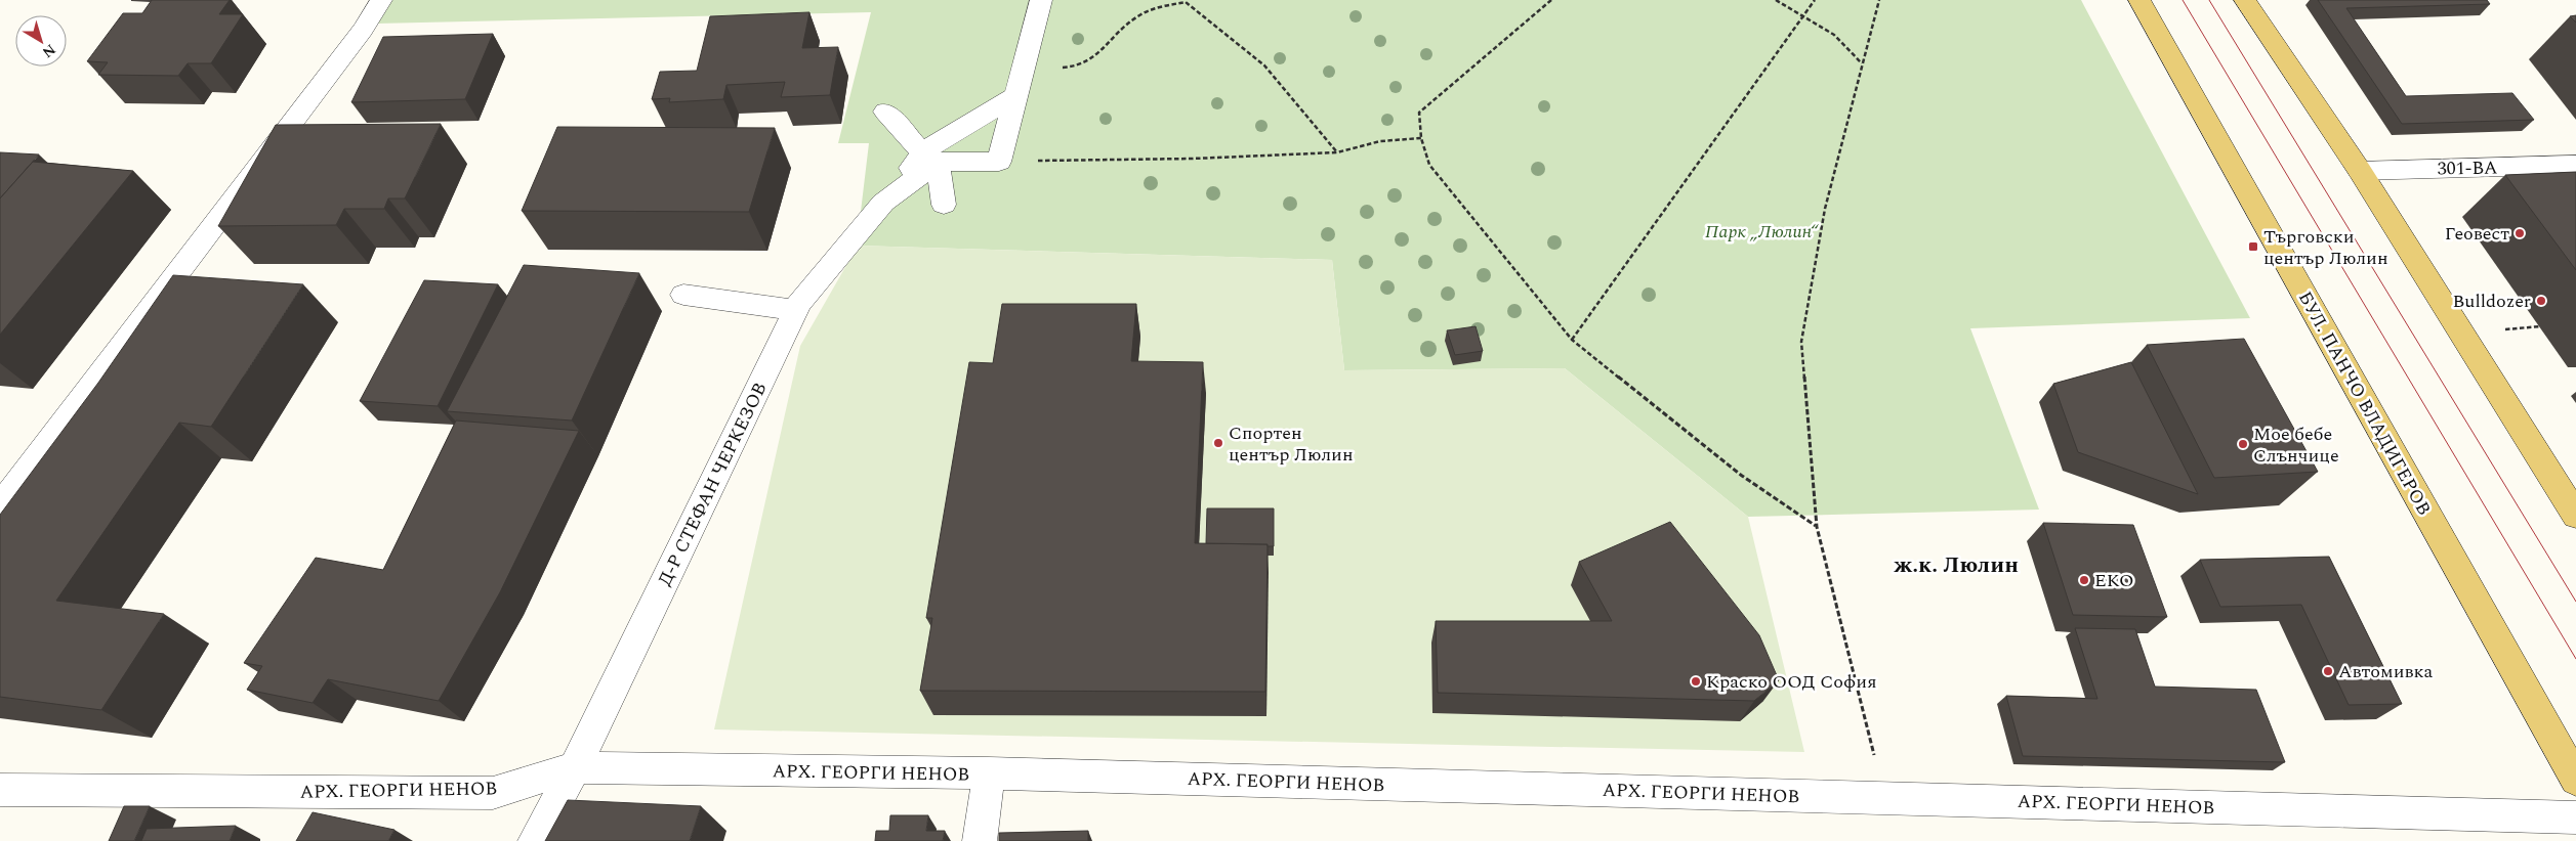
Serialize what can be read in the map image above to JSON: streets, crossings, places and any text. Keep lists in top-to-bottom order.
{
  "streets": {
    "main road": ["БУЛ. ПАНЧО ВЛАДИГЕРОВ"],
    "street": ["301-ВА", "Д-Р СТЕФАН ЧЕРКЕЗОВ", "АРХ. ГЕОРГИ НЕНОВ"]
  },
  "crossings": [
    ["Д-Р СТЕФАН ЧЕРКЕЗОВ", "АРХ. ГЕОРГИ НЕНОВ"]
  ],
  "districts": ["ж.к. Люлин"],
  "parks": ["Парк „Люлин“"],
  "places": {
    "other": [
      "Геовест",
      "Bulldozer",
      "Спортен център Люлин",
      "Мое бебе Слънчице",
      "EKO",
      "Автомивка",
      "Краско ООД София"
    ],
    "transit": ["Търговски център Люлин"]
  },
  "north": "bottom right"
}
